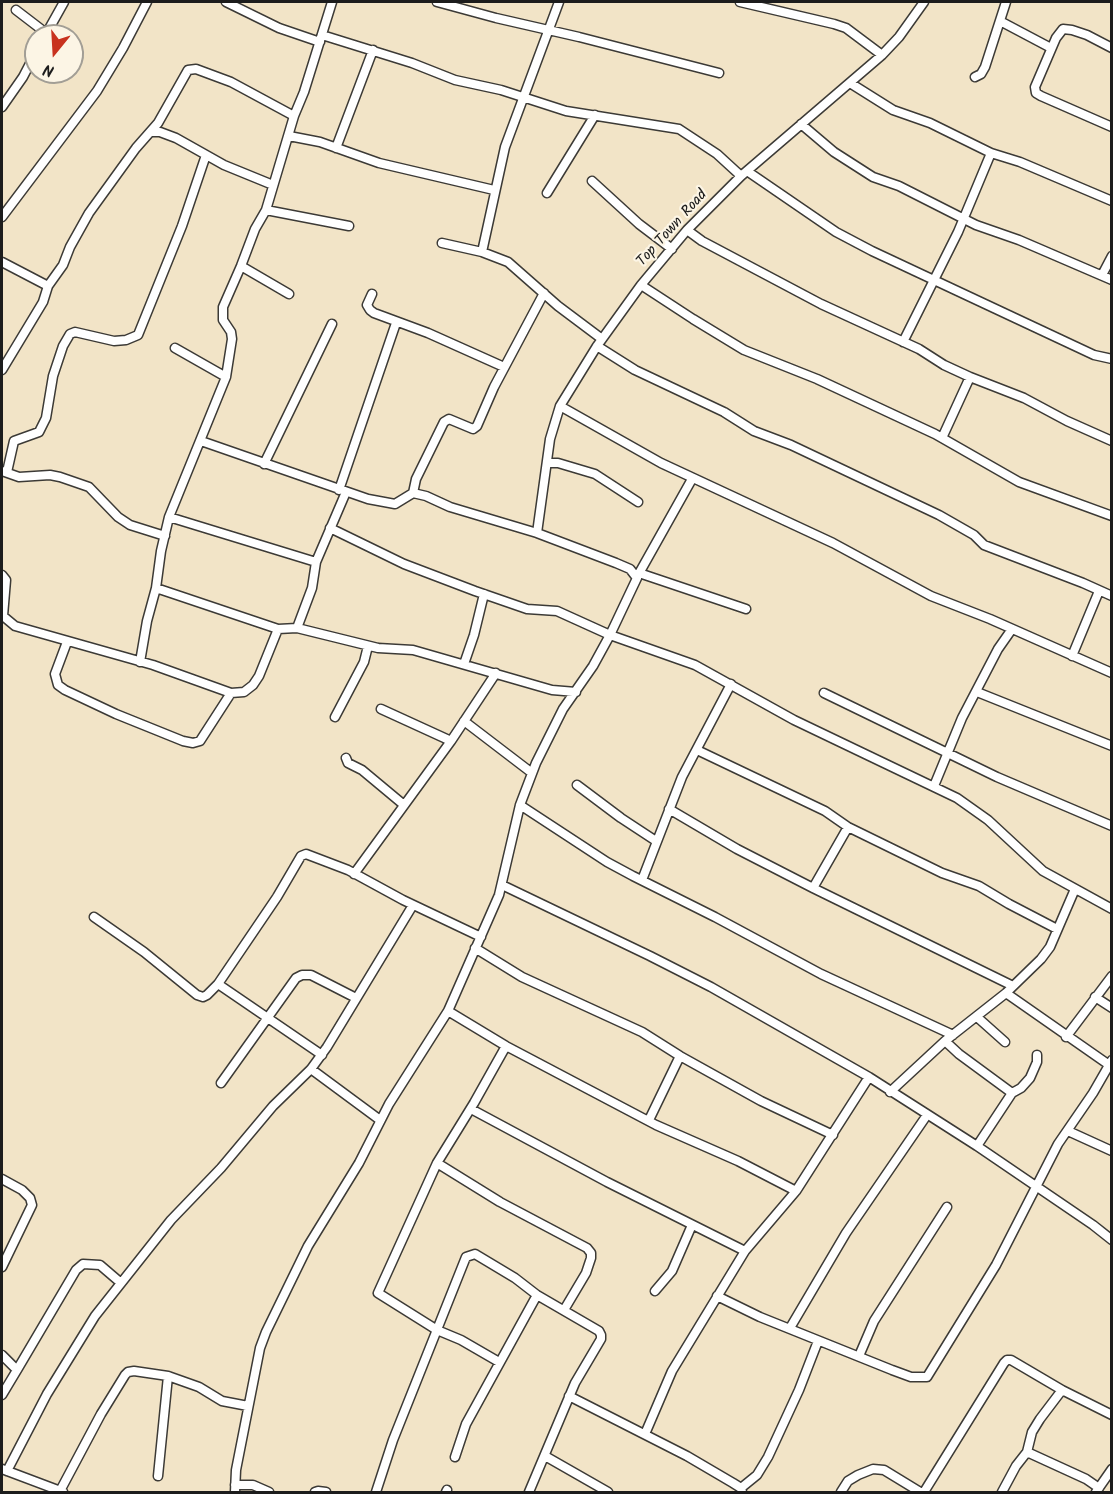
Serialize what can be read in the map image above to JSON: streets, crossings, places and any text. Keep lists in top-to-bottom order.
{
  "streets": {
    "street": ["Top Town Road"]
  },
  "north": "bottom"
}
